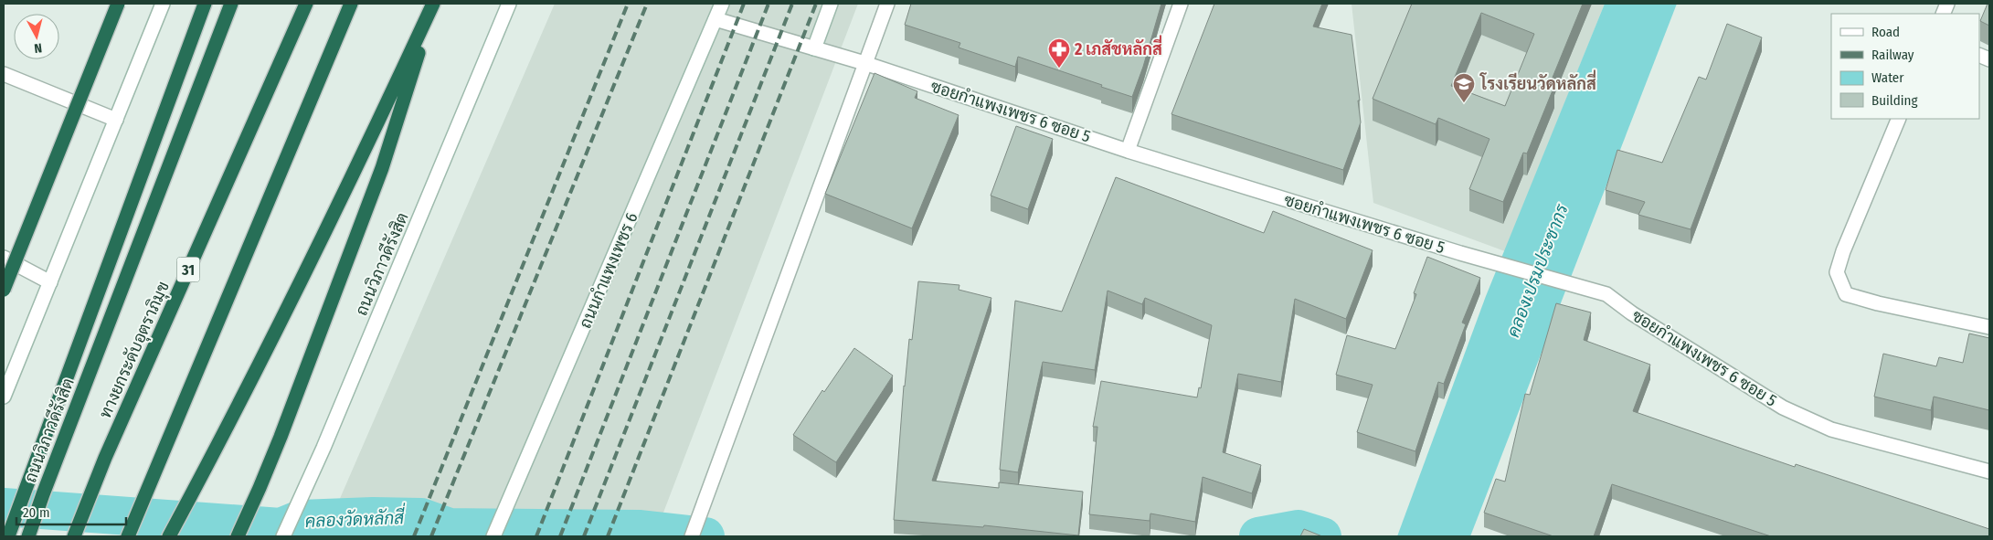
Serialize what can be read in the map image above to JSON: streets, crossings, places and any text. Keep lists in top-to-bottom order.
{
  "streets": {
    "highway": ["ถนนวิภาวดีรังสิต", "31", "ทางยกระดับอุตราภิมุข"],
    "street": ["ซอยกำแพงเพชร 6 ซอย 5", "ถนนกำแพงเพชร 6"]
  },
  "crossings": [
    ["ซอยกำแพงเพชร 6 ซอย 5", "ถนนกำแพงเพชร 6"]
  ],
  "water": ["คลองเปรมประชากร", "คลองวัดหลักสี่"],
  "places": {
    "pharmacy": ["2 เภสัชหลักสี่"],
    "school or university": ["โรงเรียนวัดหลักสี่"]
  },
  "legend": [
    "Road",
    "Railway",
    "Water",
    "Building"
  ],
  "scale_bar": "20 m",
  "north": "bottom"
}
